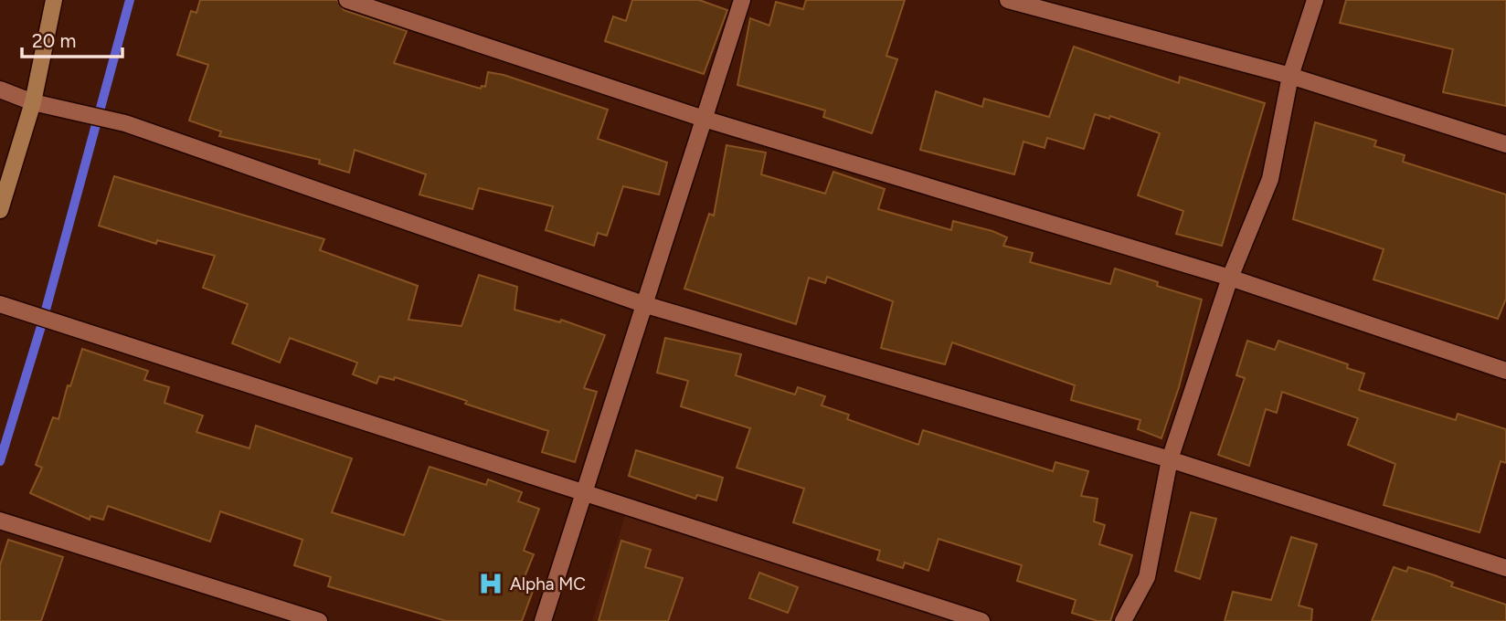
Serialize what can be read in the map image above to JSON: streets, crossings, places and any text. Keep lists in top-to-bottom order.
{
  "places": {
    "hospital": ["Alpha MC"]
  },
  "scale_bar": "20 m"
}
